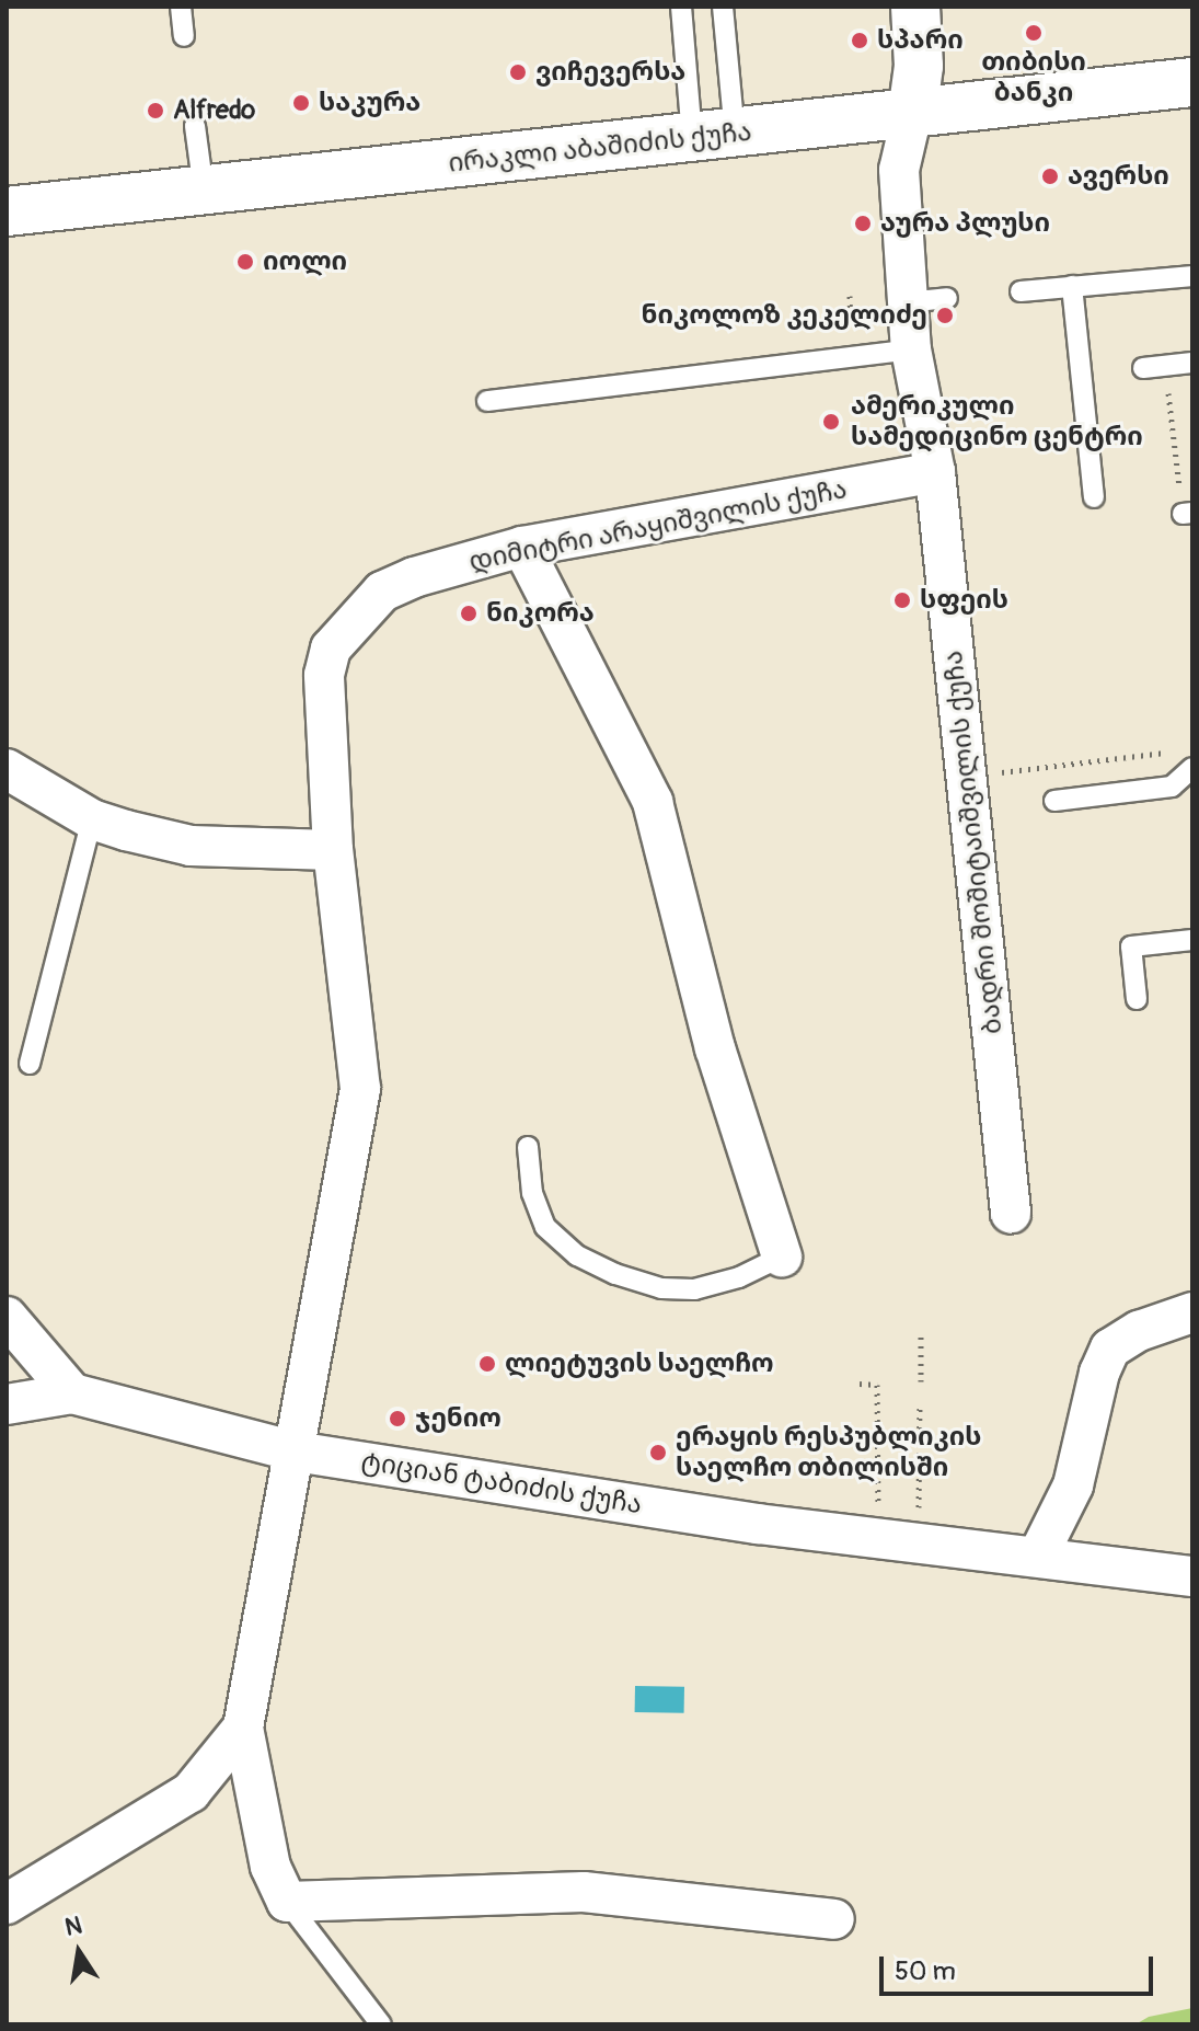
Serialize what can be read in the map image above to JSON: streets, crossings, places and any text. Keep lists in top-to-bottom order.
{
  "streets": {
    "street": [
      "ირაკლი აბაშიძის ქუჩა",
      "დიმიტრი არაყიშვილის ქუჩა",
      "ბადრი შოშიტაიშვილის ქუჩა",
      "ტიციან ტაბიძის ქუჩა"
    ]
  },
  "crossings": [
    ["დიმიტრი არაყიშვილის ქუჩა", "ბადრი შოშიტაიშვილის ქუჩა"],
    ["დიმიტრი არაყიშვილის ქუჩა", "ტიციან ტაბიძის ქუჩა"]
  ],
  "places": [
    "თიბისი ბანკი",
    "სპარი",
    "ვიჩევერსა",
    "საკურა",
    "Alfredo",
    "ავერსი",
    "აურა პლუსი",
    "იოლი",
    "ნიკოლოზ კეკელიძე",
    "ამერიკული სამედიცინო ცენტრი",
    "სფეის",
    "ნიკორა",
    "ლიეტუვის საელჩო",
    "ჯენიო",
    "ერაყის რესპუბლიკის საელჩო თბილისში"
  ],
  "scale_bar": "50 m",
  "north": "top"
}
